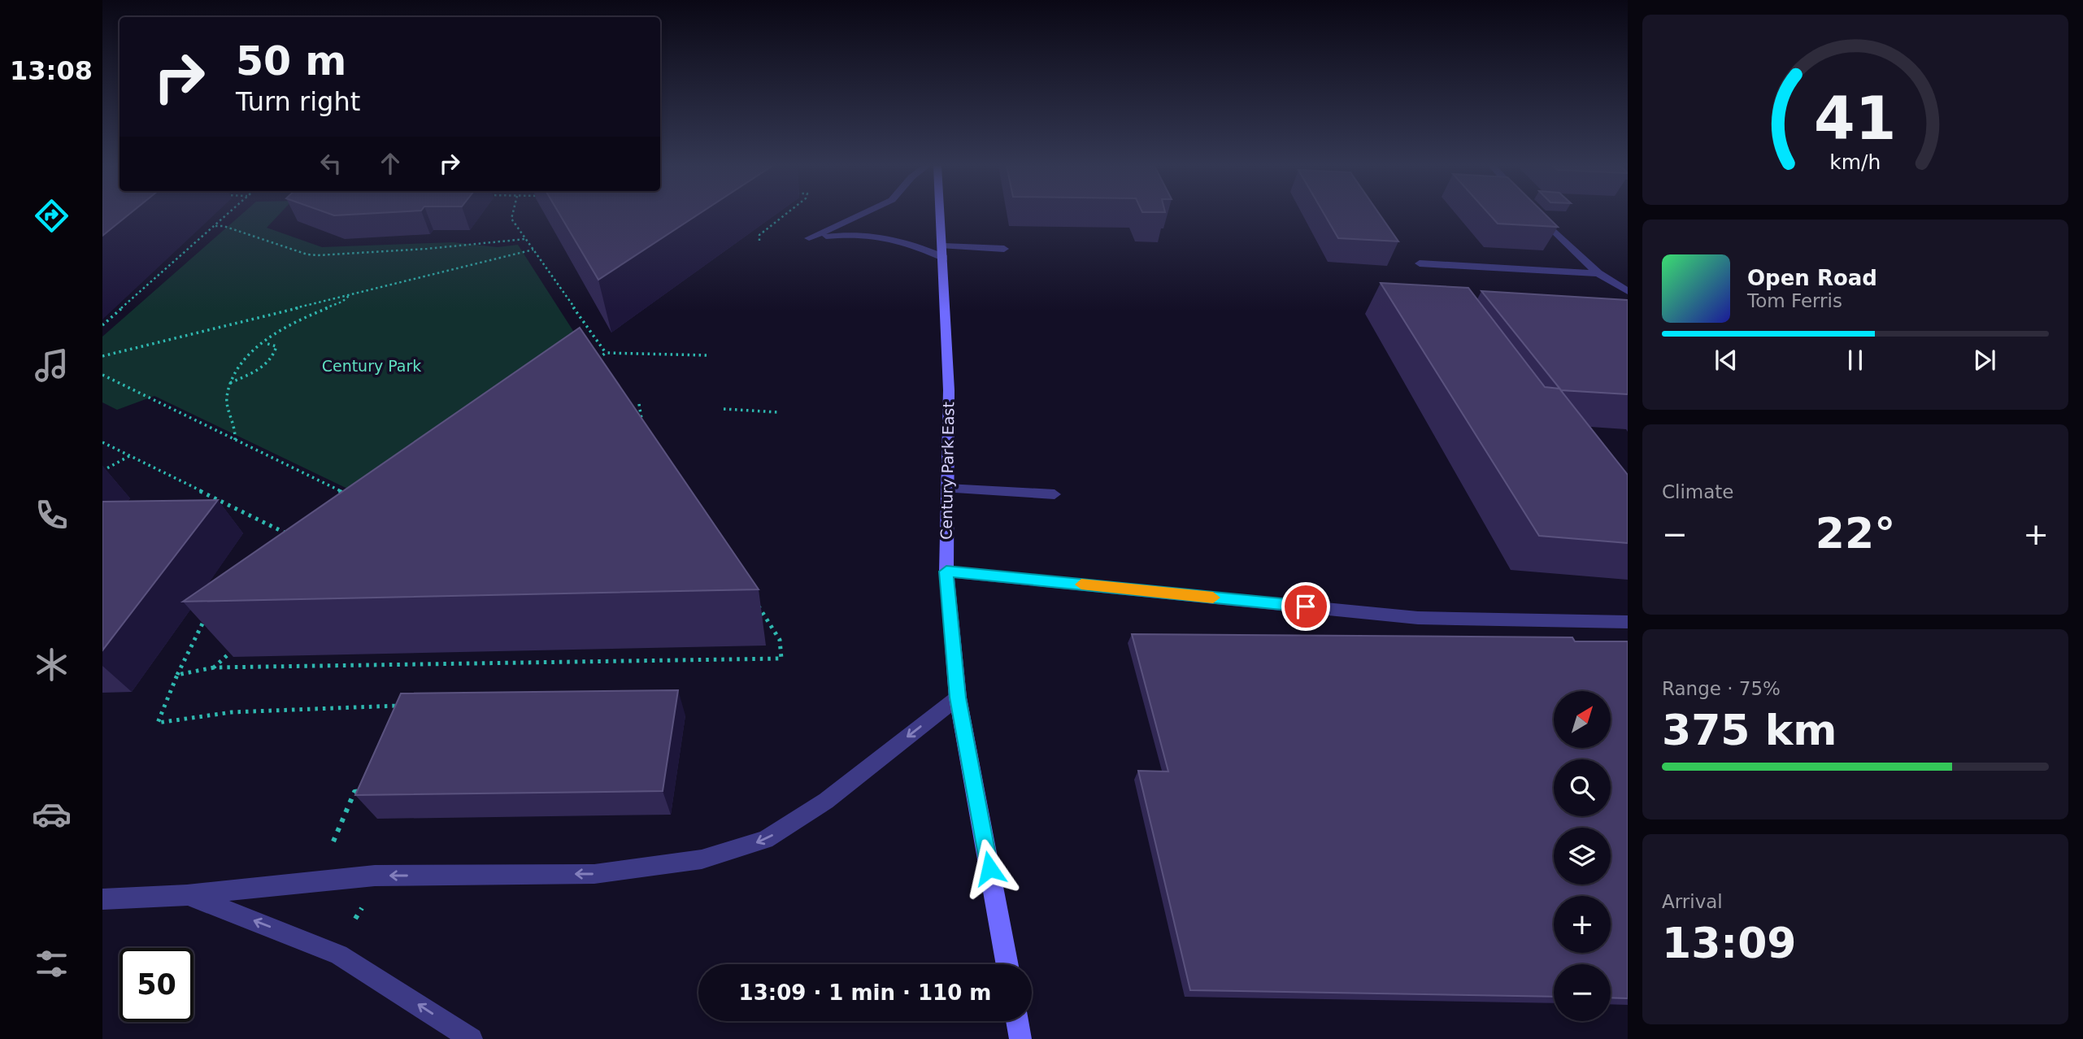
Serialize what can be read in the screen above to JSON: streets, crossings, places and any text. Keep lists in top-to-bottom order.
{
  "streets": {
    "main road": ["Century Park East"]
  },
  "parks": ["Century Park"],
  "north": "top right",
  "page": {
    "tabs": "13:08",
    "turn": ["50 m", "Turn right"],
    "song": ["Open Road", "Tom Ferris"],
    "tile": [
      "Climate",
      ["Range · 75%", "375 km"],
      ["Arrival", "13:09"]
    ],
    "heat": ["−", "22°", "+"],
    "map_buttons": ["+", "−"],
    "limit": "50",
    "trip": "13:09 · 1 min · 110 m",
    "gauge": ["41", "km/h"]
  }
}
